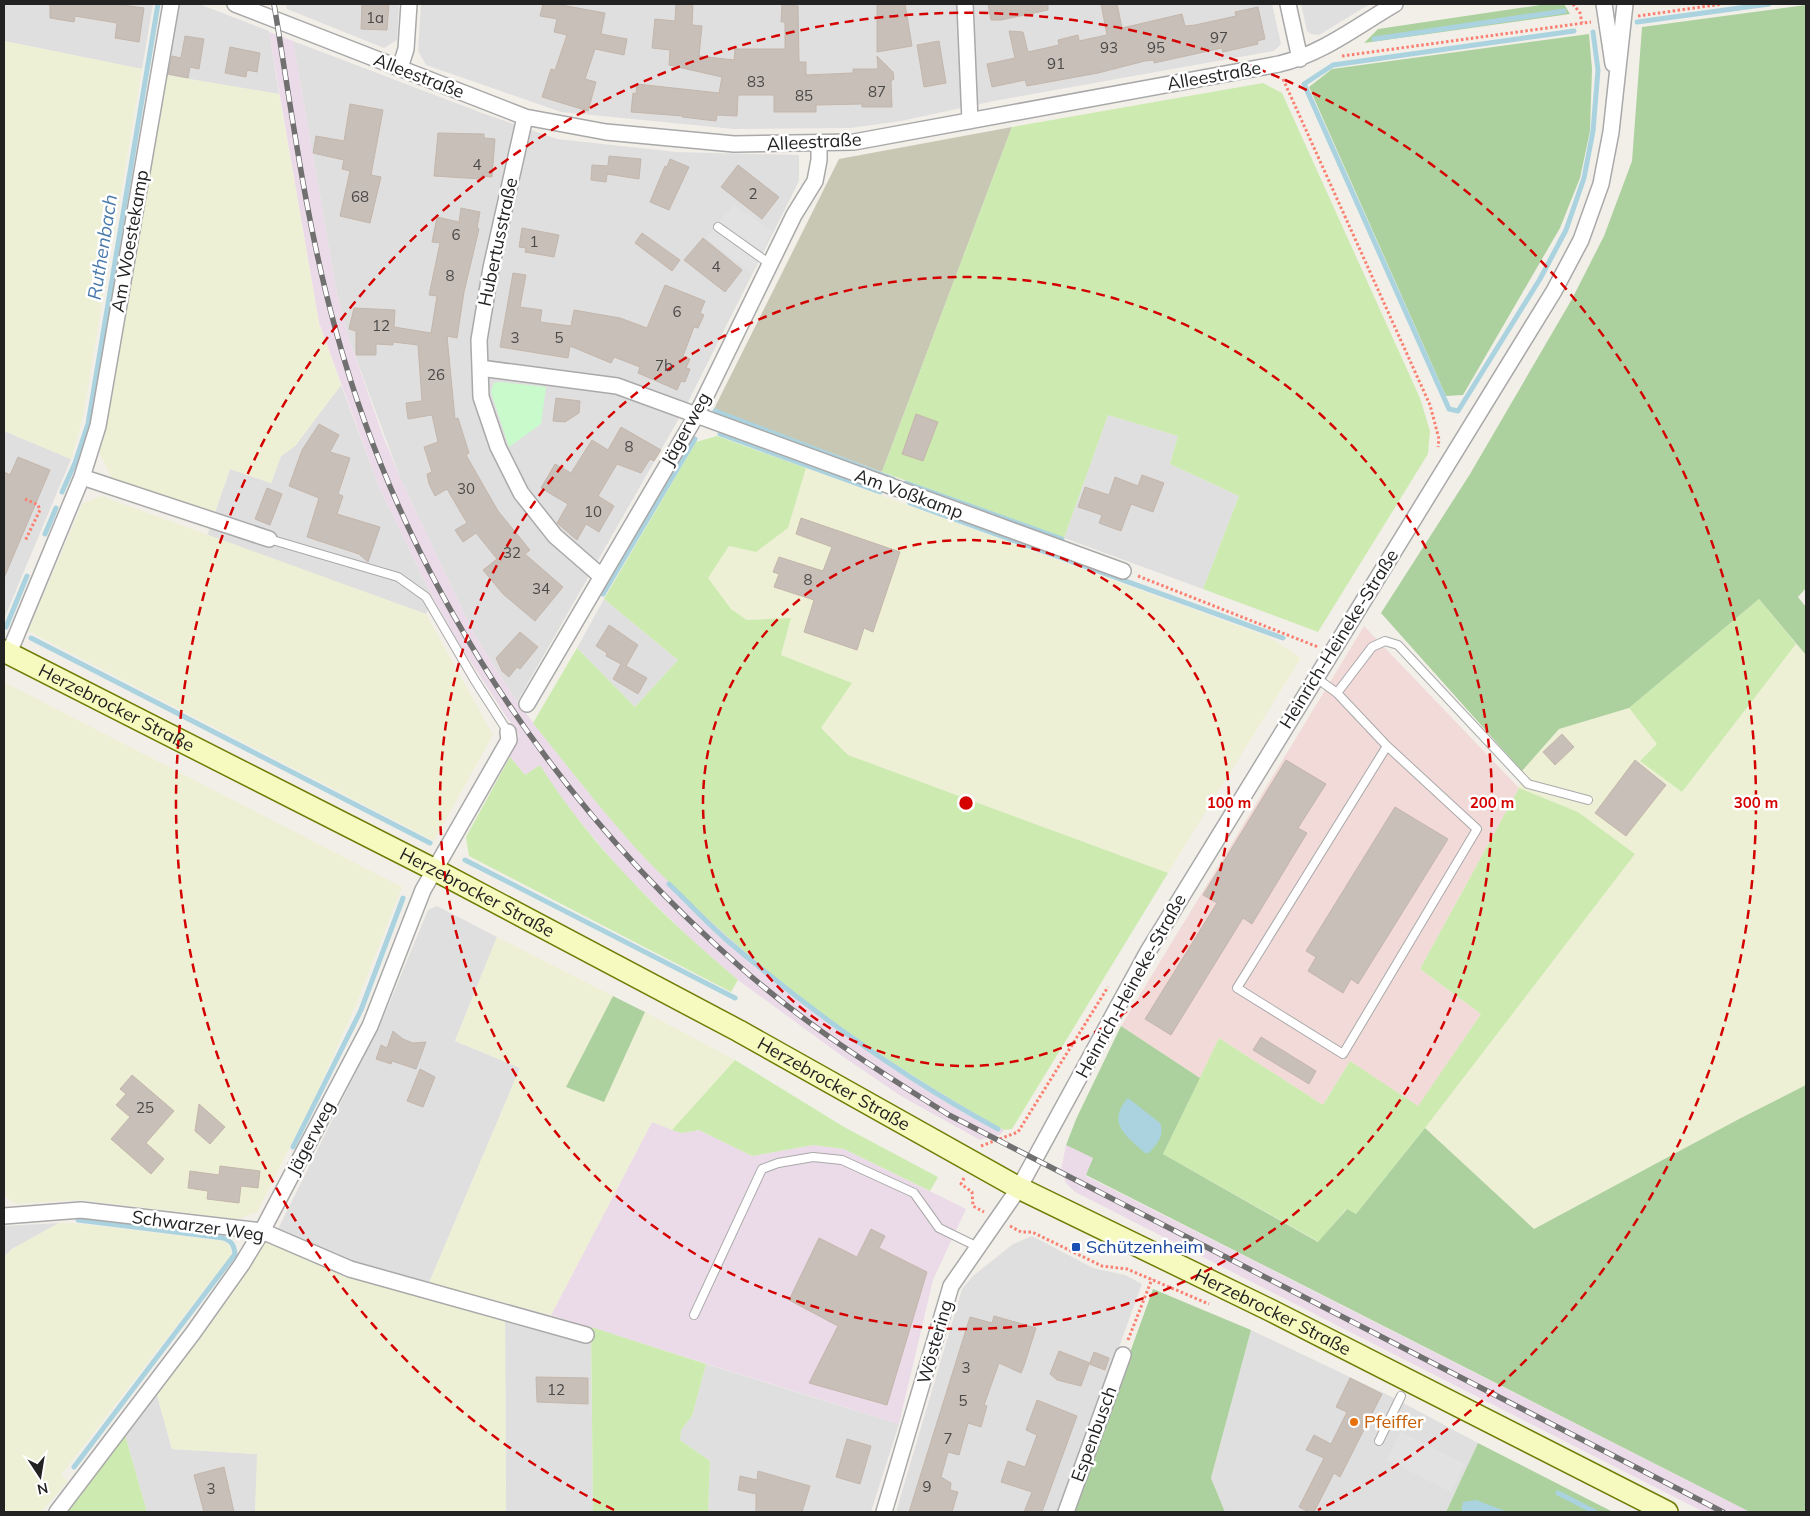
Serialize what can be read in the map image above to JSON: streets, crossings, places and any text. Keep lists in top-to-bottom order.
{
  "streets": {
    "main road": ["Herzebrocker Straße"],
    "street": [
      "Alleestraße",
      "Am Woestekamp",
      "Hubertusstraße",
      "Jägerweg",
      "Am Voßkamp",
      "Heinrich-Heineke-Straße",
      "Schwarzer Weg",
      "Wöstering",
      "Espenbusch"
    ]
  },
  "crossings": [
    ["Alleestraße", "Hubertusstraße"],
    ["Alleestraße", "Jägerweg"],
    ["Am Woestekamp", "Herzebrocker Straße"],
    ["Hubertusstraße", "Jägerweg"],
    ["Jägerweg", "Am Voßkamp"],
    ["Jägerweg", "Herzebrocker Straße"],
    ["Jägerweg", "Schwarzer Weg"],
    ["Heinrich-Heineke-Straße", "Herzebrocker Straße"],
    ["Heinrich-Heineke-Straße", "Wöstering"],
    ["Herzebrocker Straße", "Wöstering"]
  ],
  "water": ["Ruthenbach"],
  "places": {
    "transit": ["Schützenheim"],
    "other": ["Pfeiffer"]
  },
  "house_numbers": [
    "1a",
    "97",
    "93",
    "95",
    "91",
    "83",
    "87",
    "85",
    "4",
    "2",
    "68",
    "6",
    "1",
    "4",
    "8",
    "6",
    "12",
    "3",
    "5",
    "7b",
    "26",
    "8",
    "30",
    "10",
    "32",
    "8",
    "34",
    "25",
    "3",
    "12",
    "5",
    "7",
    "9",
    "3"
  ],
  "north": "bottom",
  "rings": ["100 m", "200 m", "300 m"]
}
